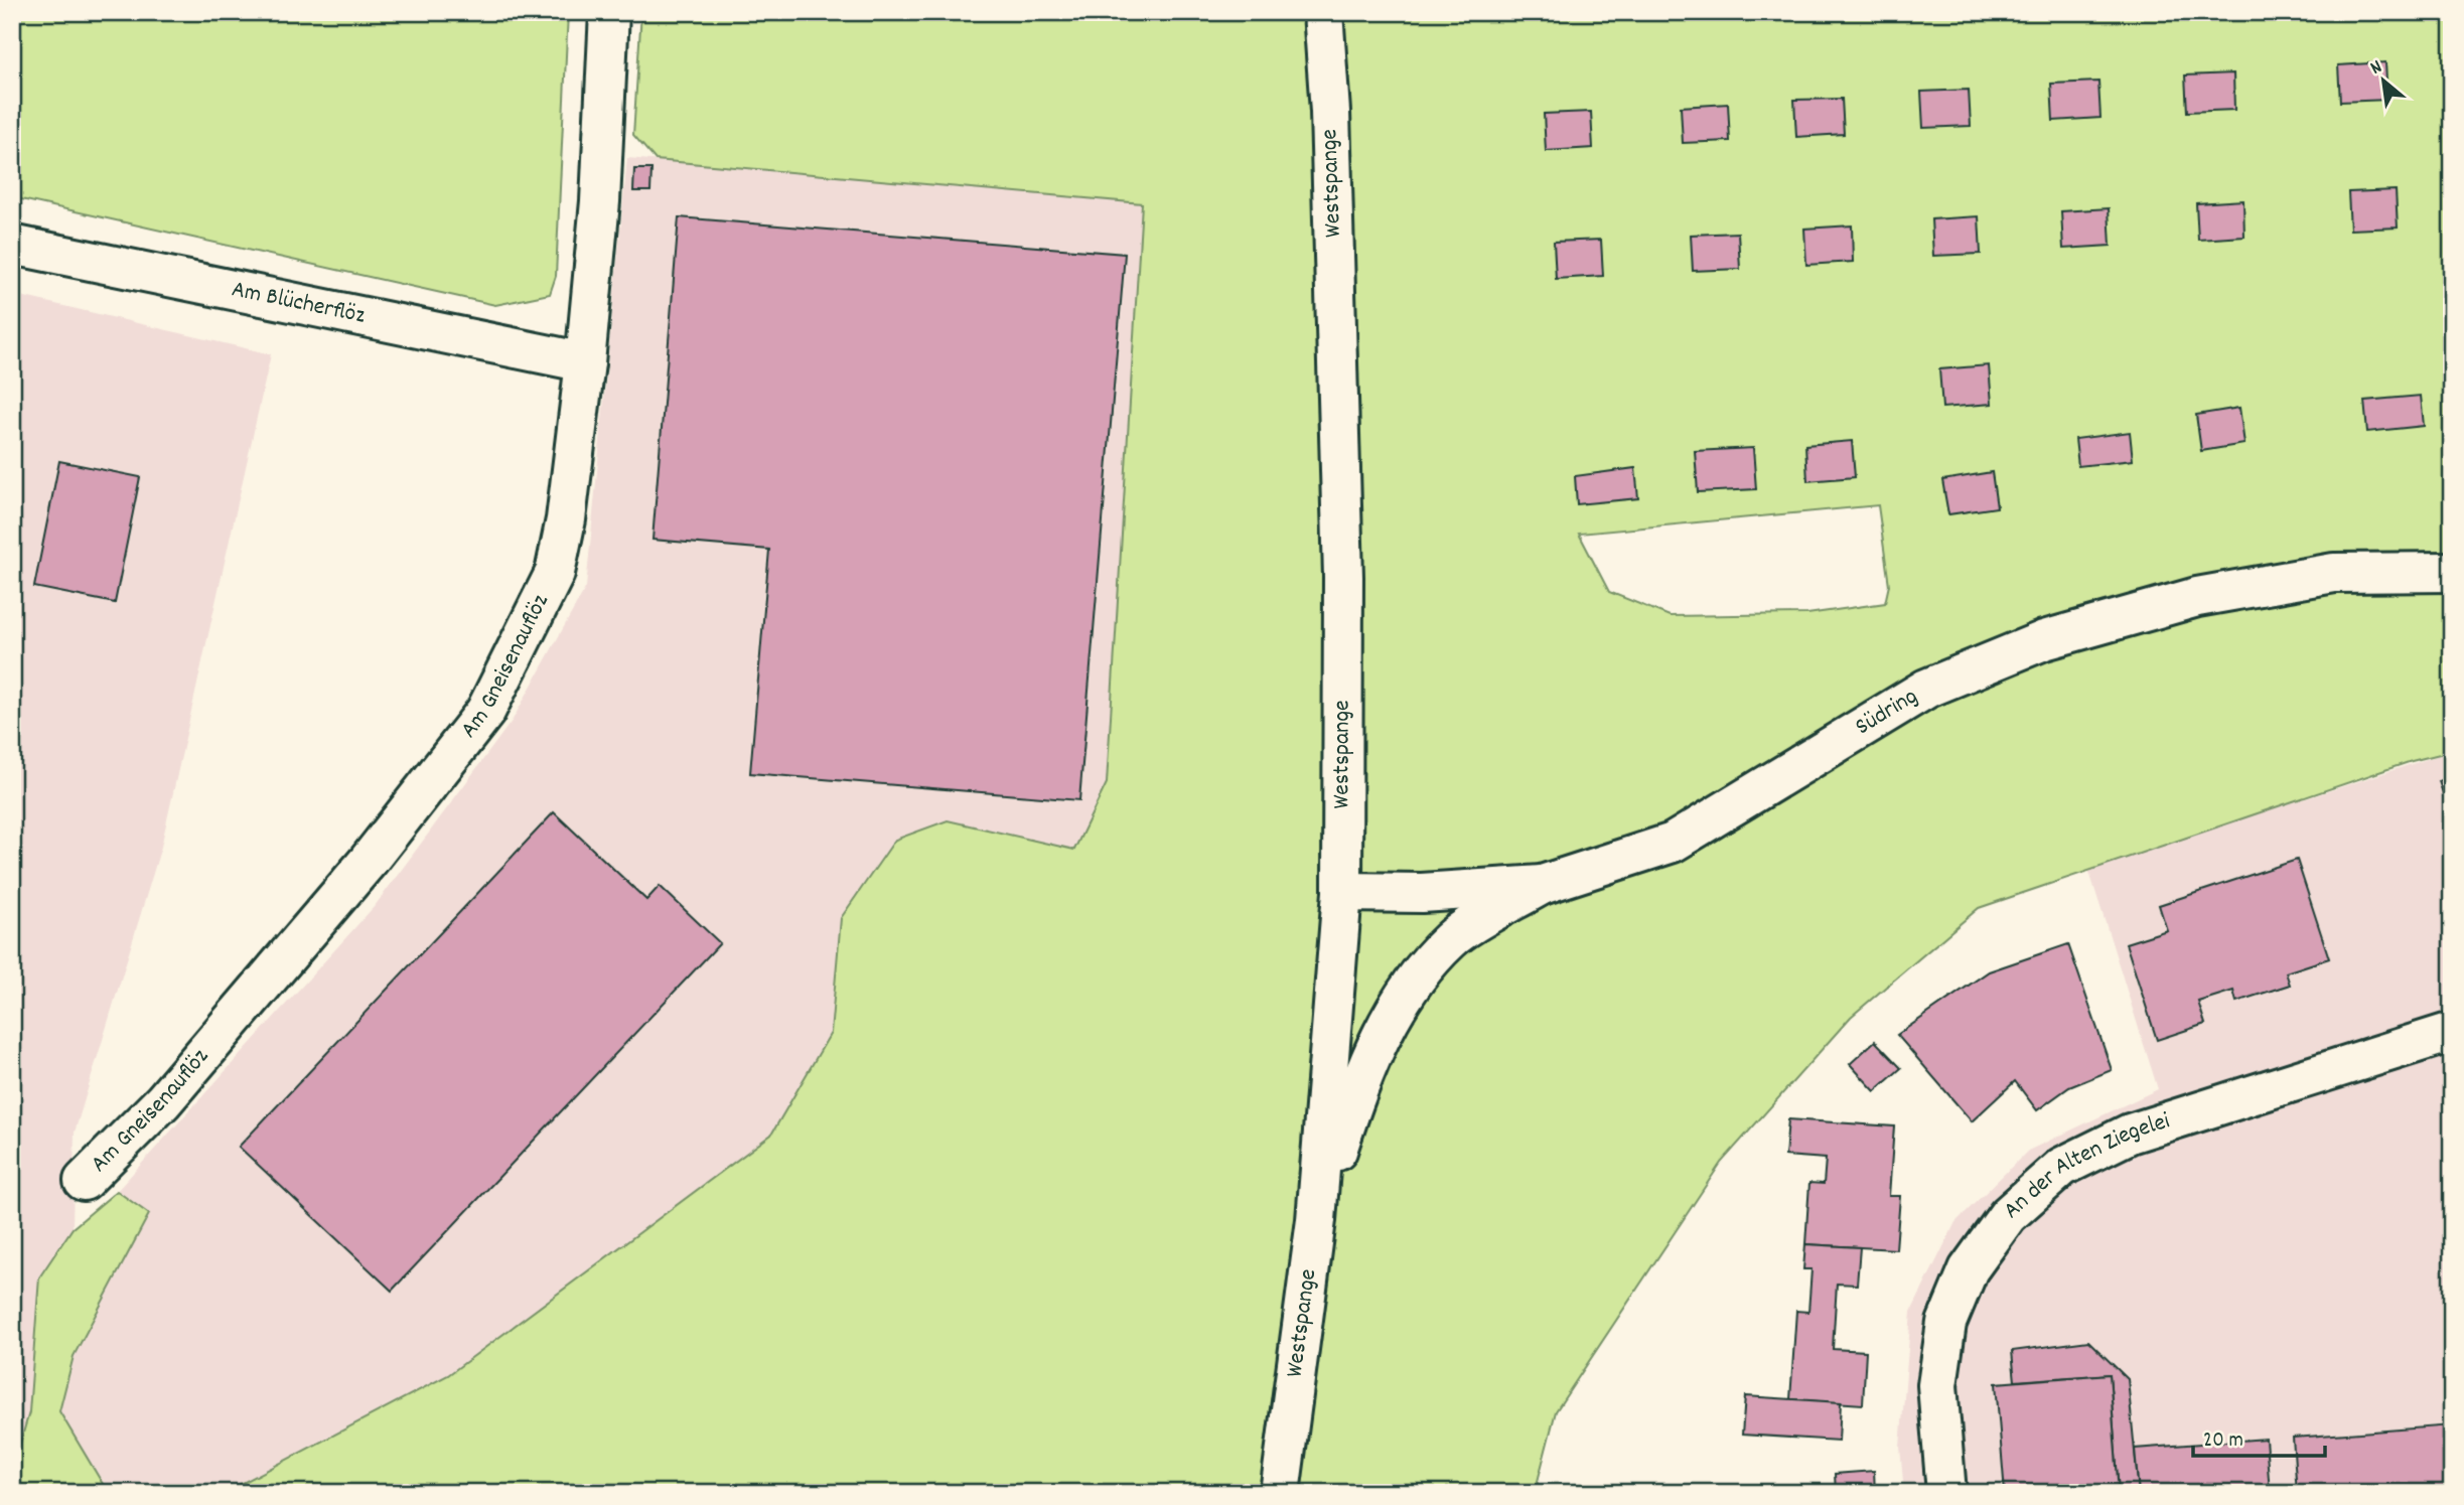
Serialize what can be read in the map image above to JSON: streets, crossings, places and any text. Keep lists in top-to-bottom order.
{
  "streets": {
    "street": [
      "Westspange",
      "Am Blücherflöz",
      "Am Gneisenauflöz",
      "Südring",
      "An der Alten Ziegelei"
    ]
  },
  "crossings": [
    ["Westspange", "Südring"],
    ["Am Blücherflöz", "Am Gneisenauflöz"]
  ],
  "scale_bar": "20 m",
  "north": "top left"
}
